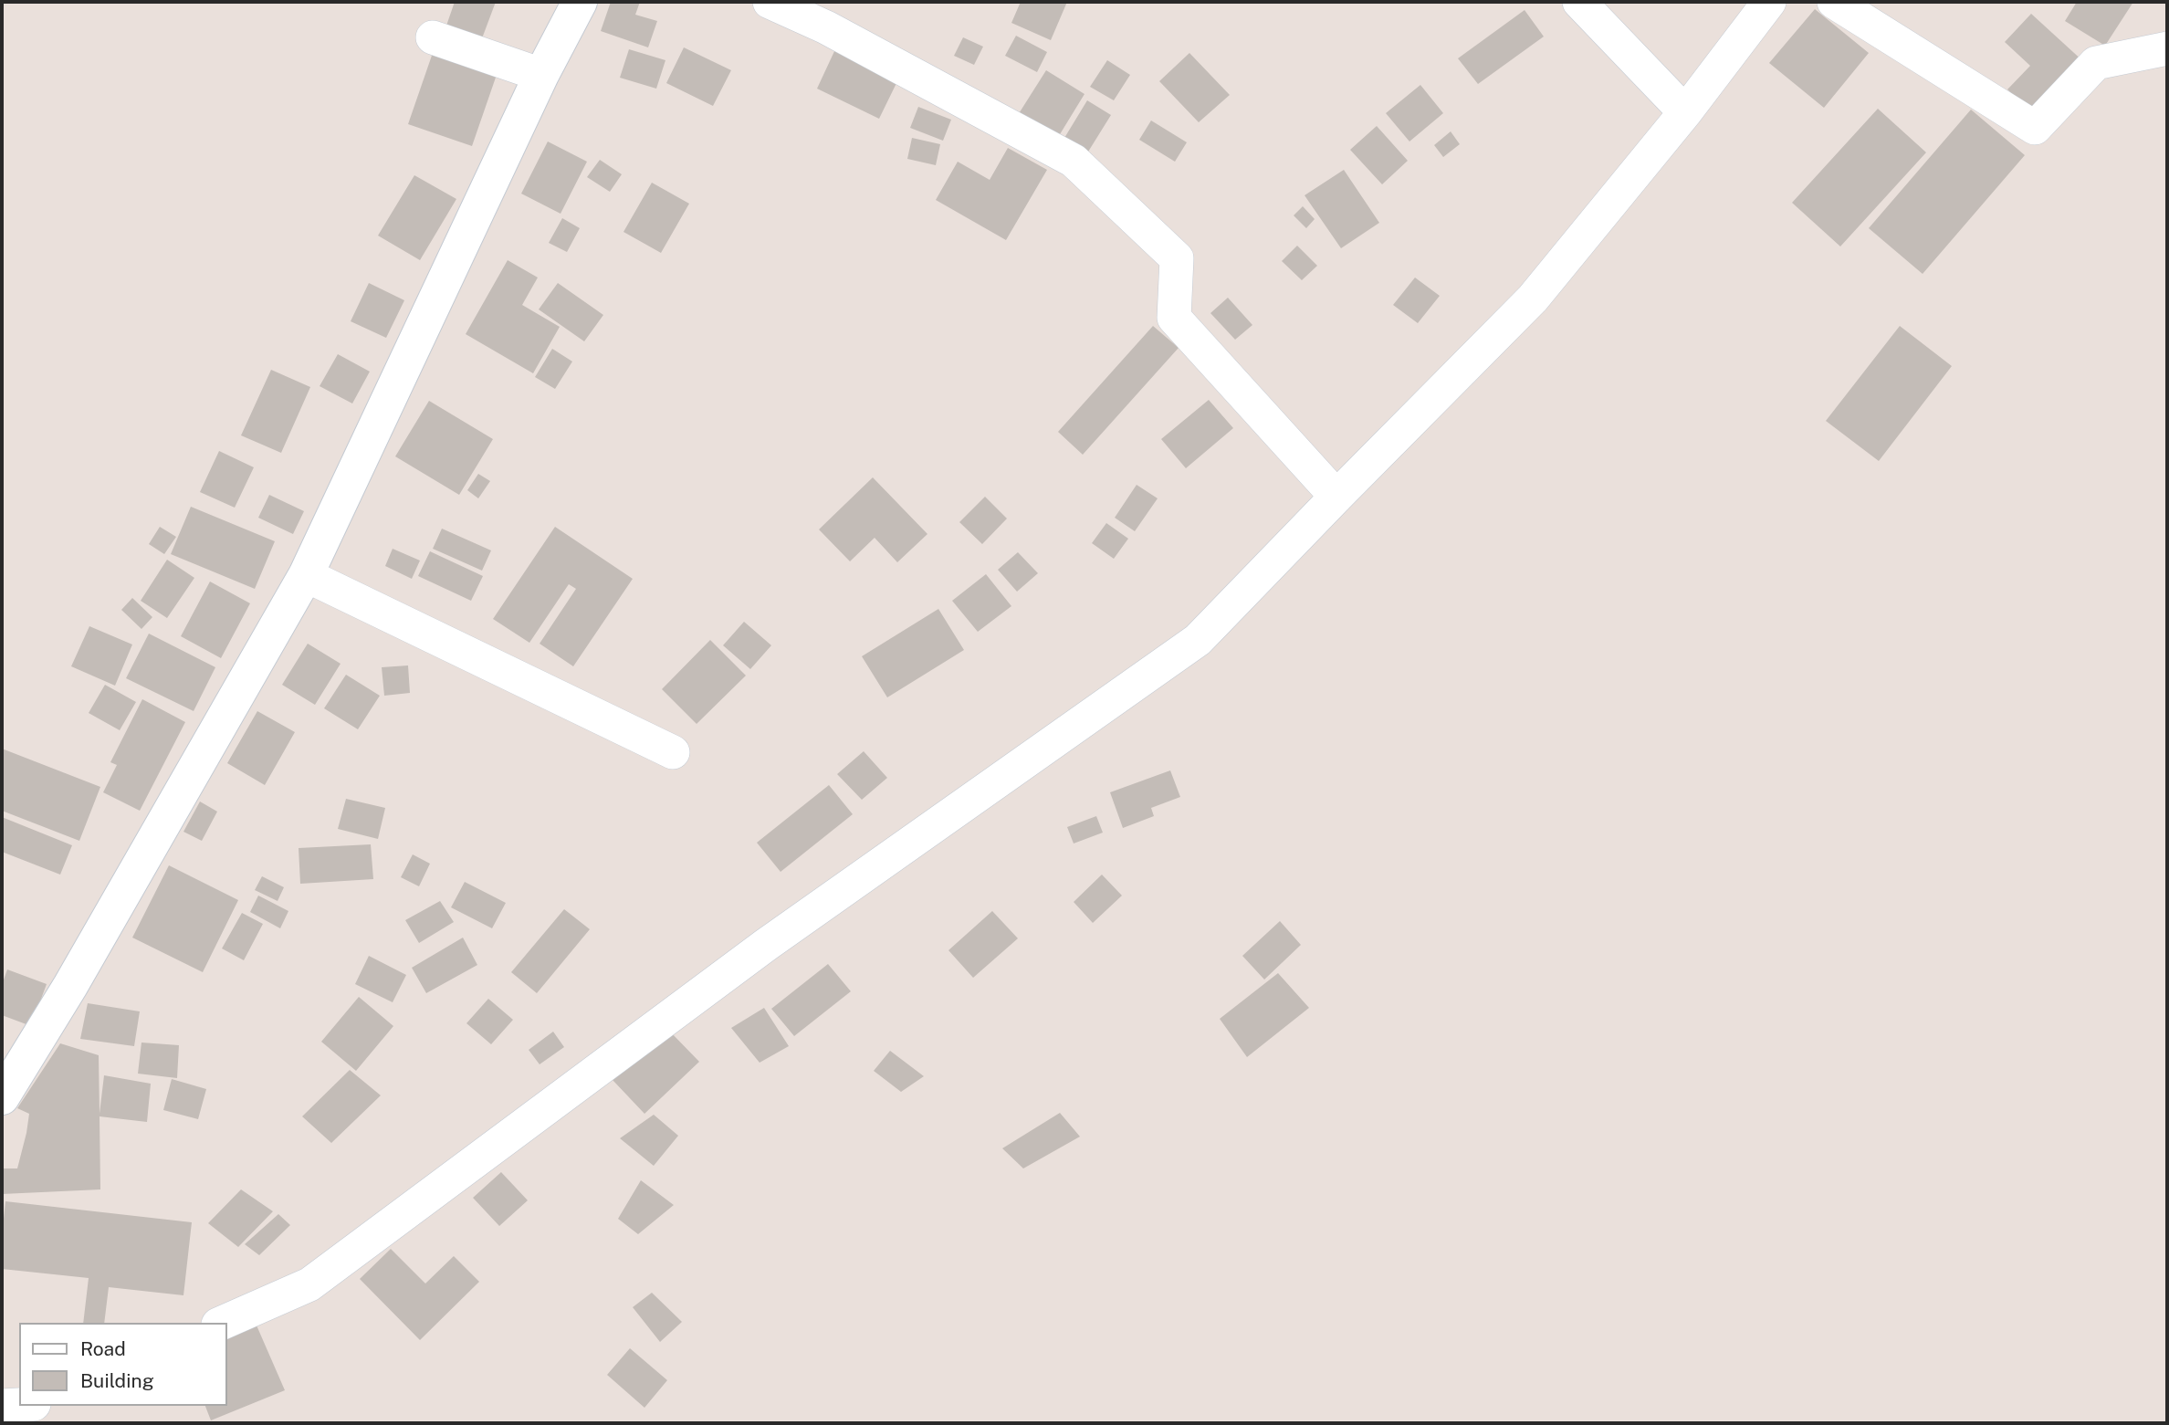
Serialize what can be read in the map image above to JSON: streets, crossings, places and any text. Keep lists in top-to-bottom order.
{
  "legend": ["Road", "Building"]
}
